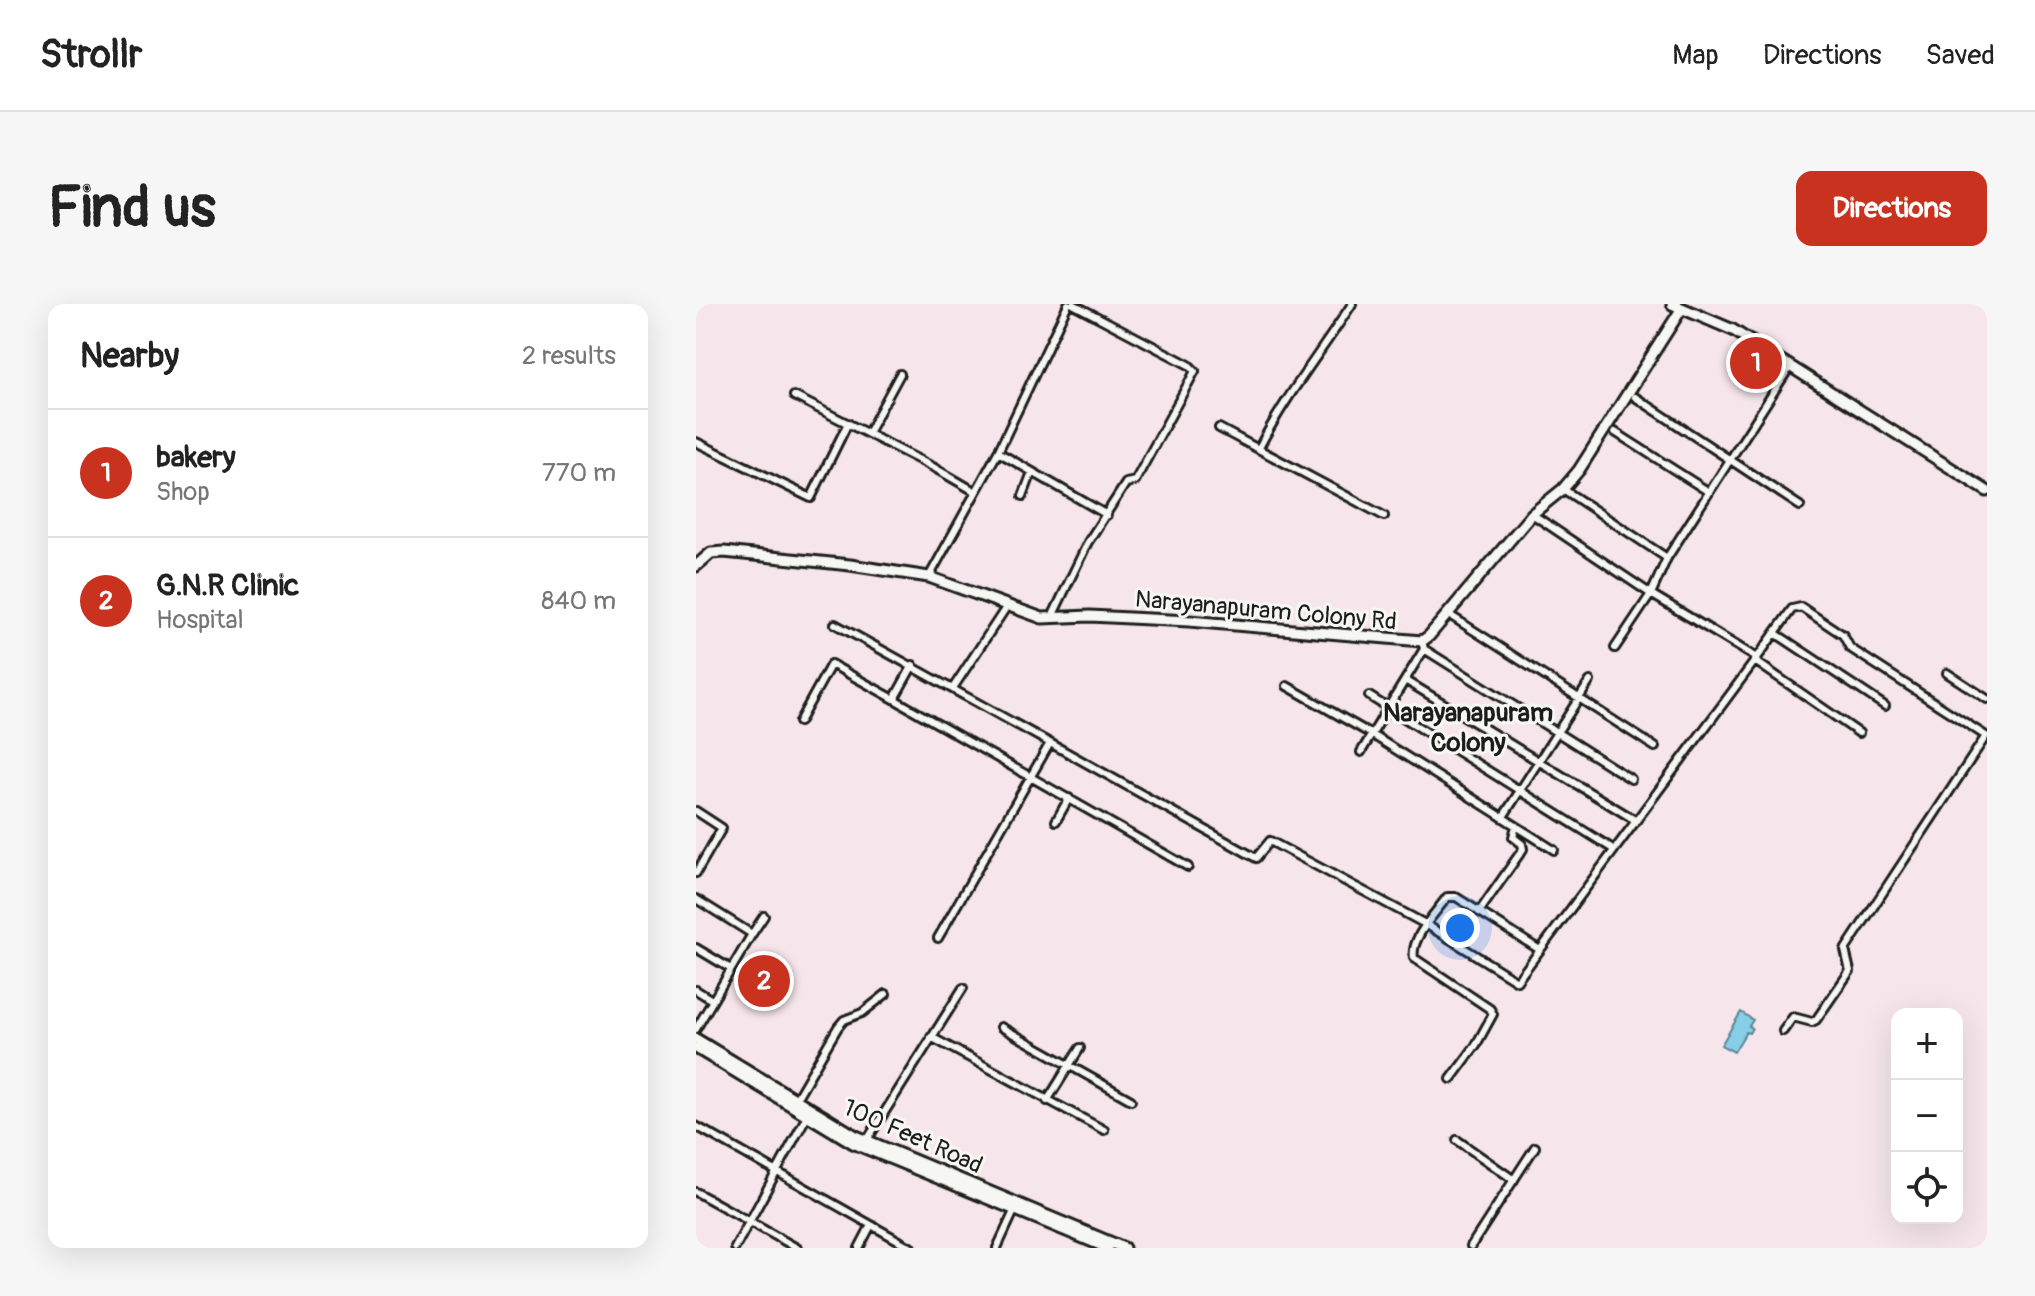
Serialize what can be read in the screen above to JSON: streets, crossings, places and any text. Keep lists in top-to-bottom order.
{
  "streets": {
    "street": ["Narayanapuram Colony Rd", "100 Feet Road"]
  },
  "districts": ["Narayanapuram Colony"],
  "page": {
    "header": "Strollr",
    "nav": ["Map", "Directions", "Saved"],
    "buttons": "Directions",
    "title": "Find us",
    "heading": ["Nearby", "2 results"],
    "pins": ["1", "2"],
    "list": [
      {
        "mark": "1",
        "name": "bakery",
        "note": "Shop",
        "value": "770 m"
      },
      {
        "mark": "2",
        "name": "G.N.R Clinic",
        "note": "Hospital",
        "value": "840 m"
      }
    ],
    "map_buttons": ["+", "−"]
  }
}
